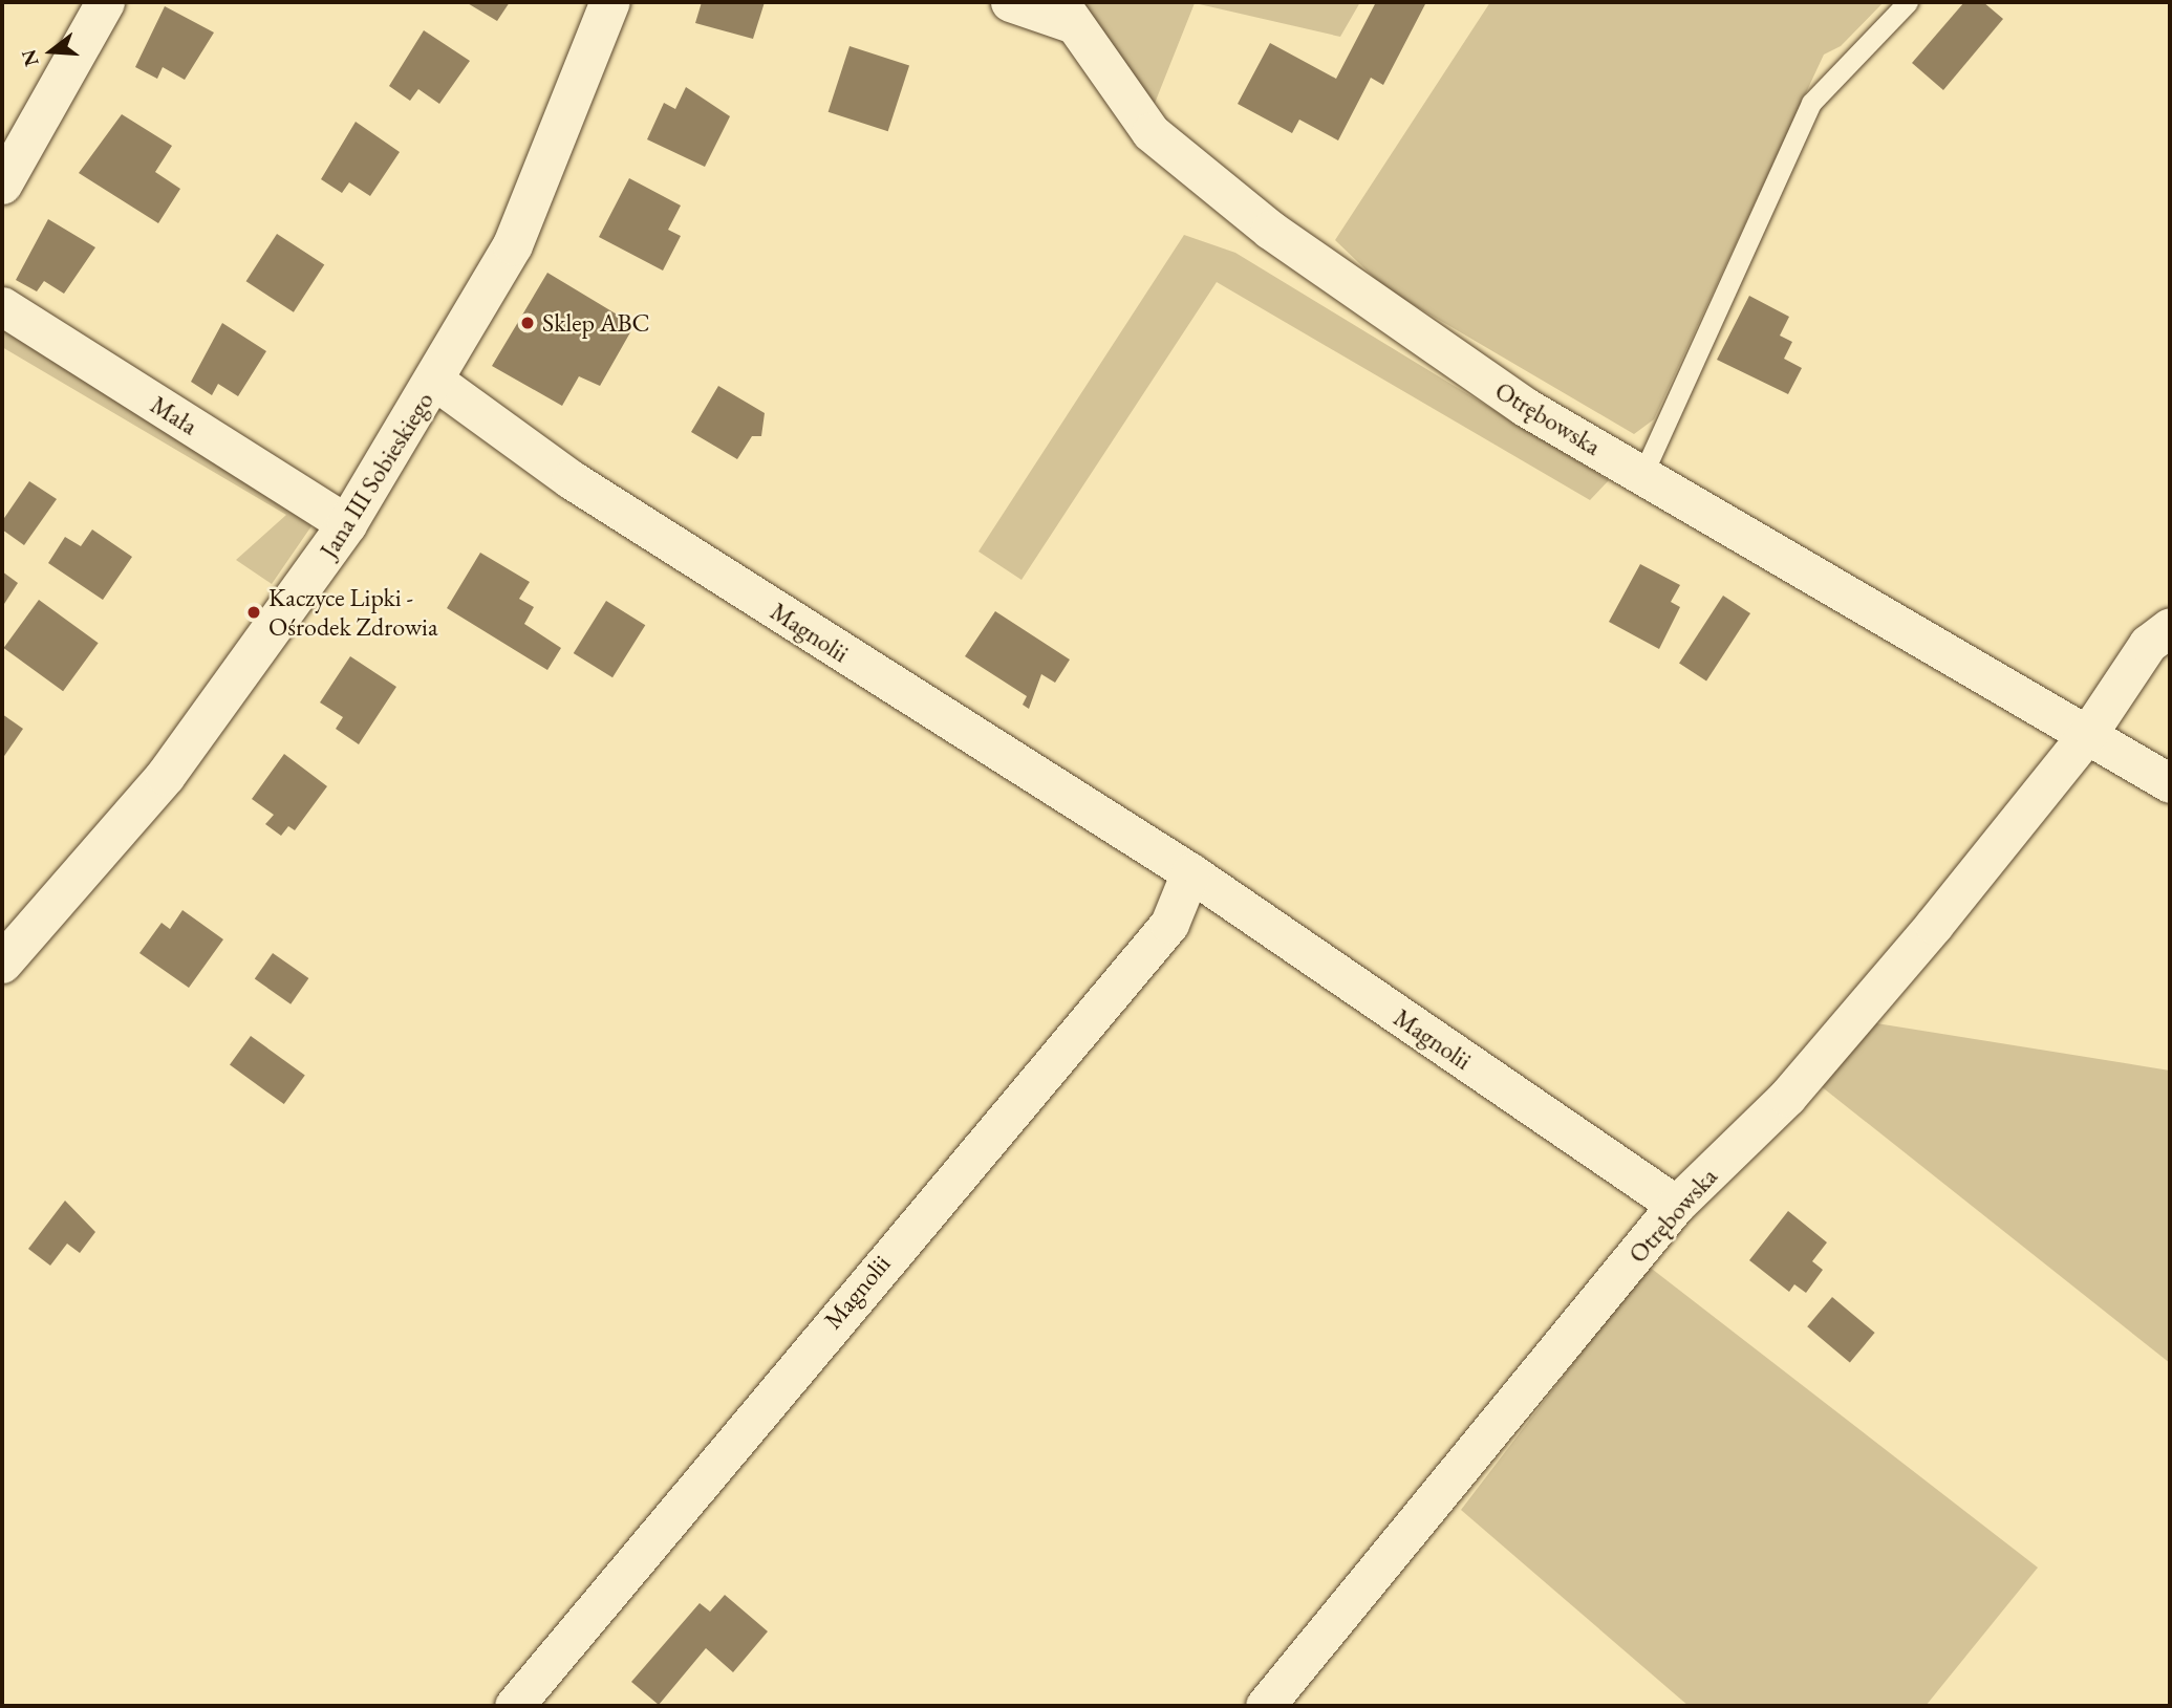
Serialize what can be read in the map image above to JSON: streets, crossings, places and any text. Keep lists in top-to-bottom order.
{
  "streets": {
    "street": [
      "Mała",
      "Otrębowska",
      "Jana III Sobieskiego",
      "Magnolii"
    ]
  },
  "crossings": [
    ["Mała", "Jana III Sobieskiego"],
    ["Otrębowska", "Magnolii"],
    ["Jana III Sobieskiego", "Magnolii"]
  ],
  "places": ["Sklep ABC", "Kaczyce Lipki - Ośrodek Zdrowia"],
  "north": "left"
}
